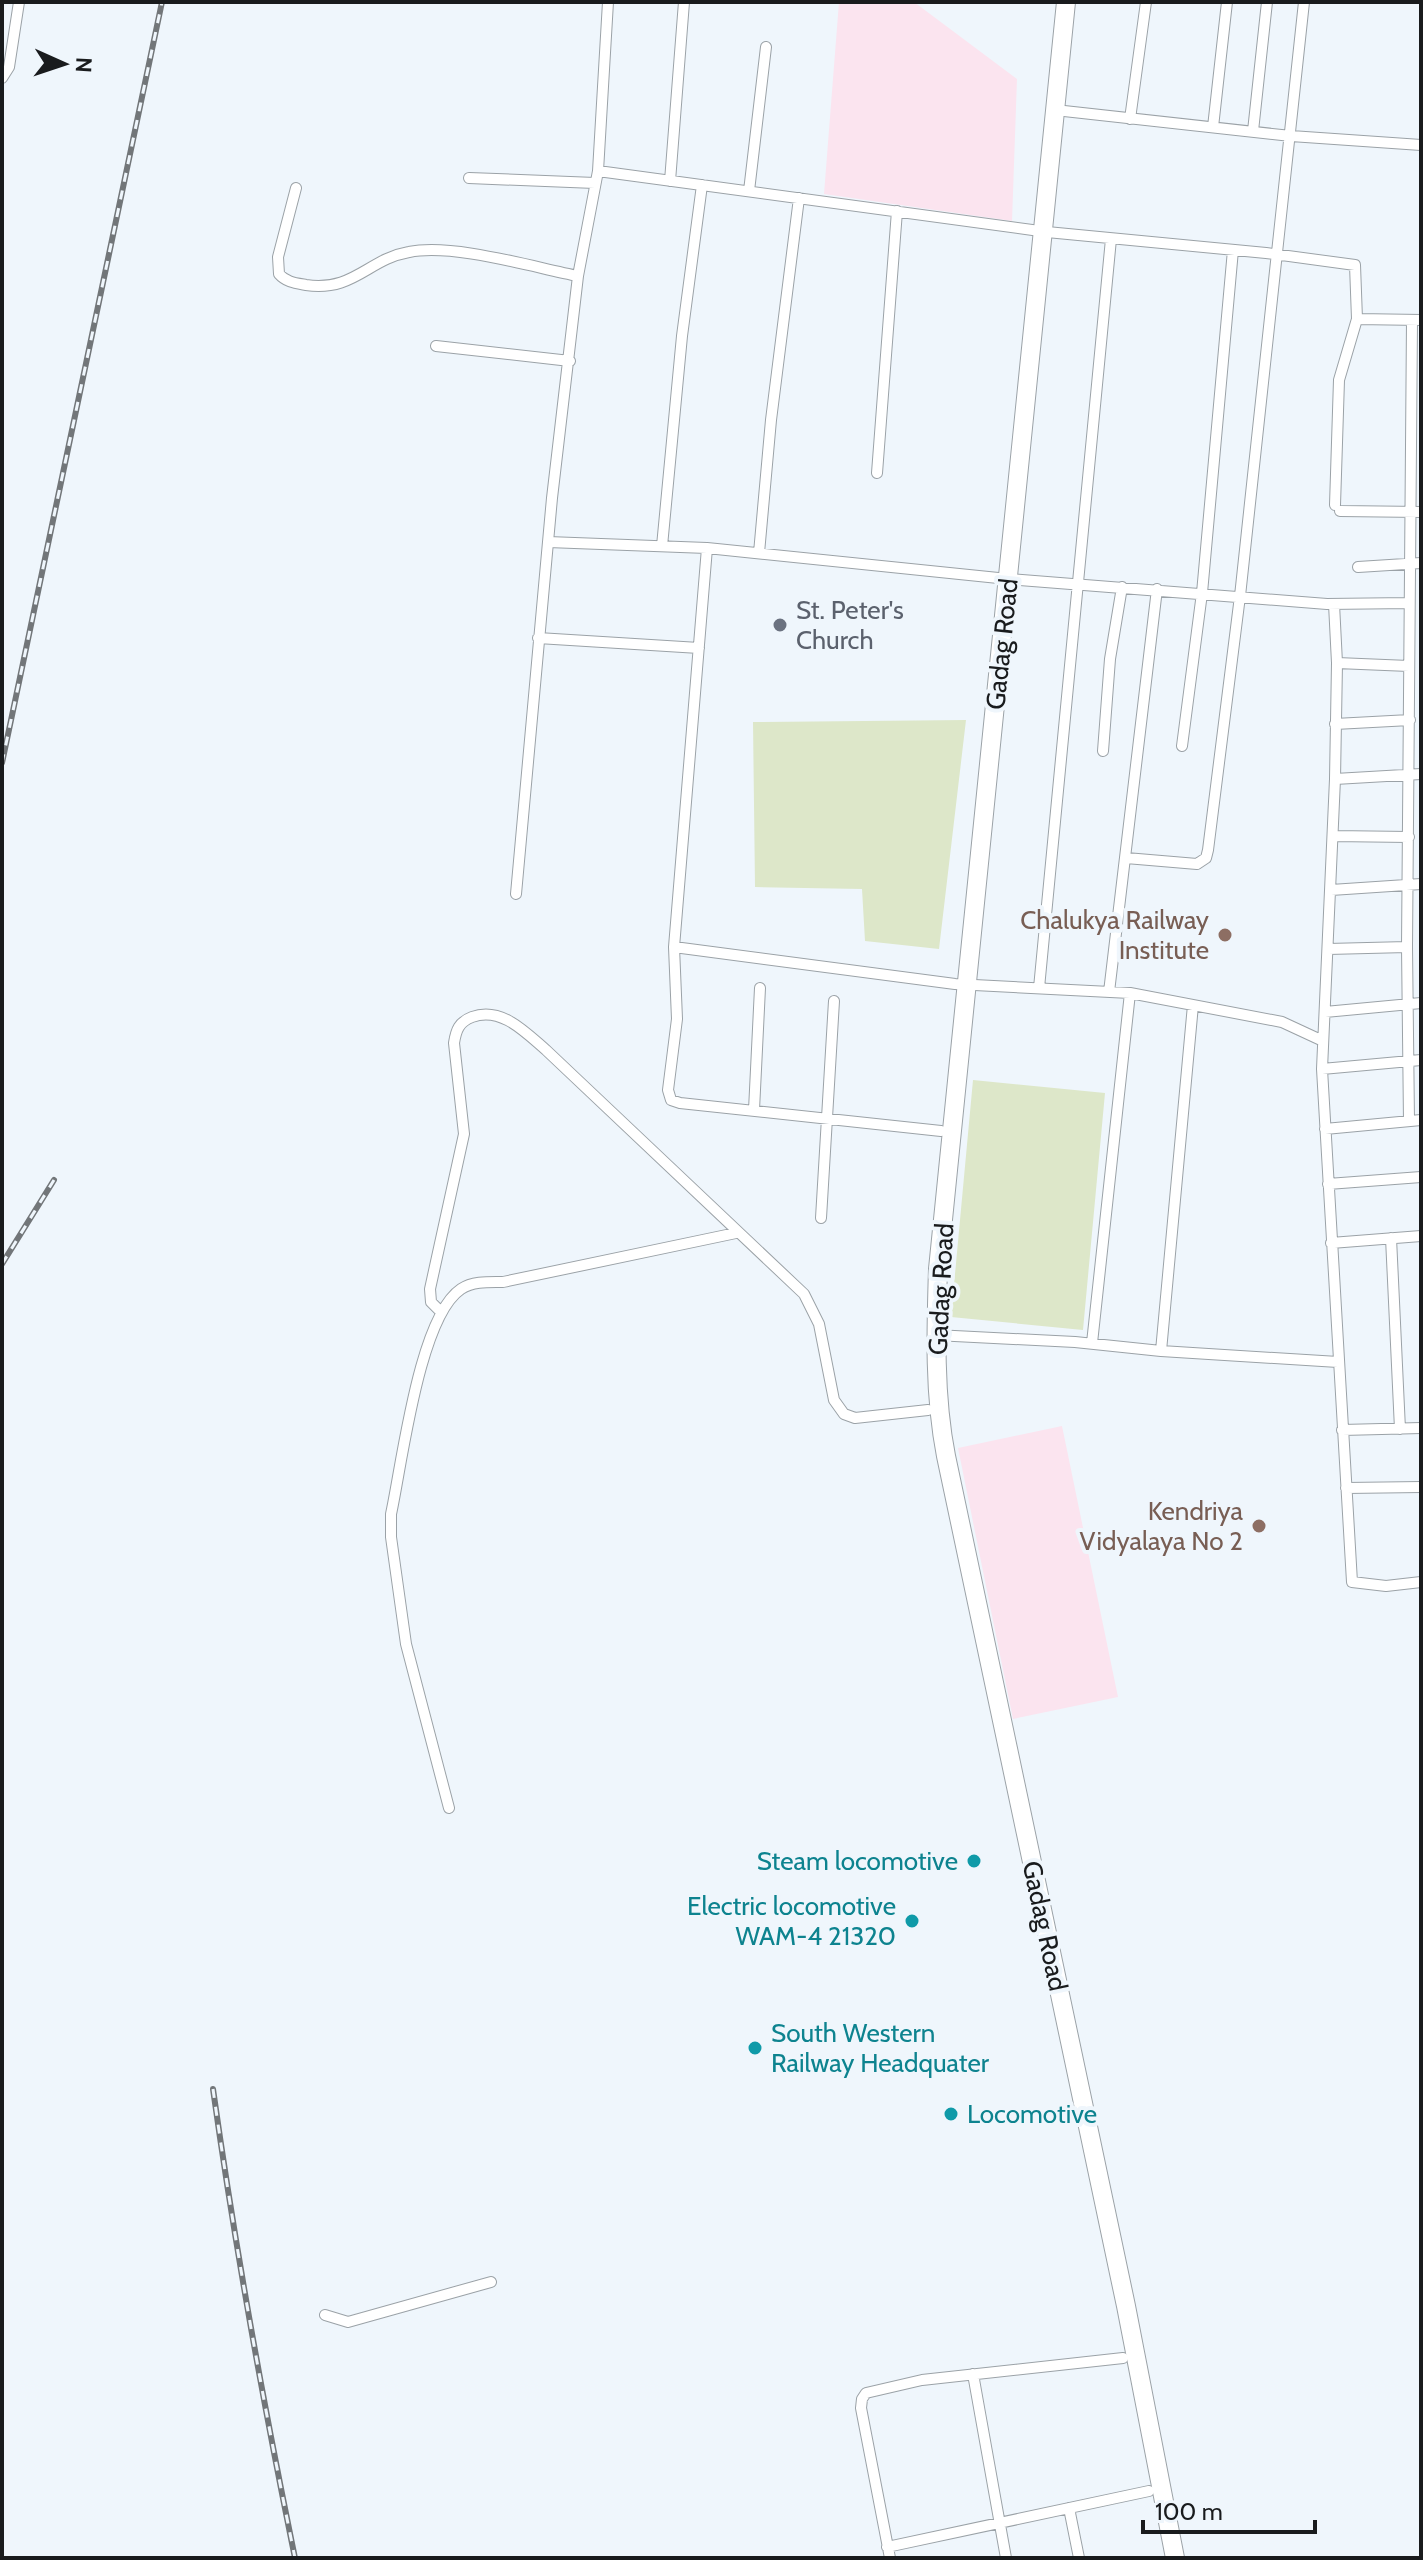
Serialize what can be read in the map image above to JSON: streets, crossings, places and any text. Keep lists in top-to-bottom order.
{
  "streets": {
    "highway": ["Gadag Road"]
  },
  "places": [
    "St. Peter's Church",
    "Chalukya Railway Institute",
    "Kendriya Vidyalaya No 2",
    "Steam locomotive",
    "Electric locomotive WAM-4 21320",
    "South Western Railway Headquater",
    "Locomotive"
  ],
  "scale_bar": "100 m",
  "north": "right"
}
